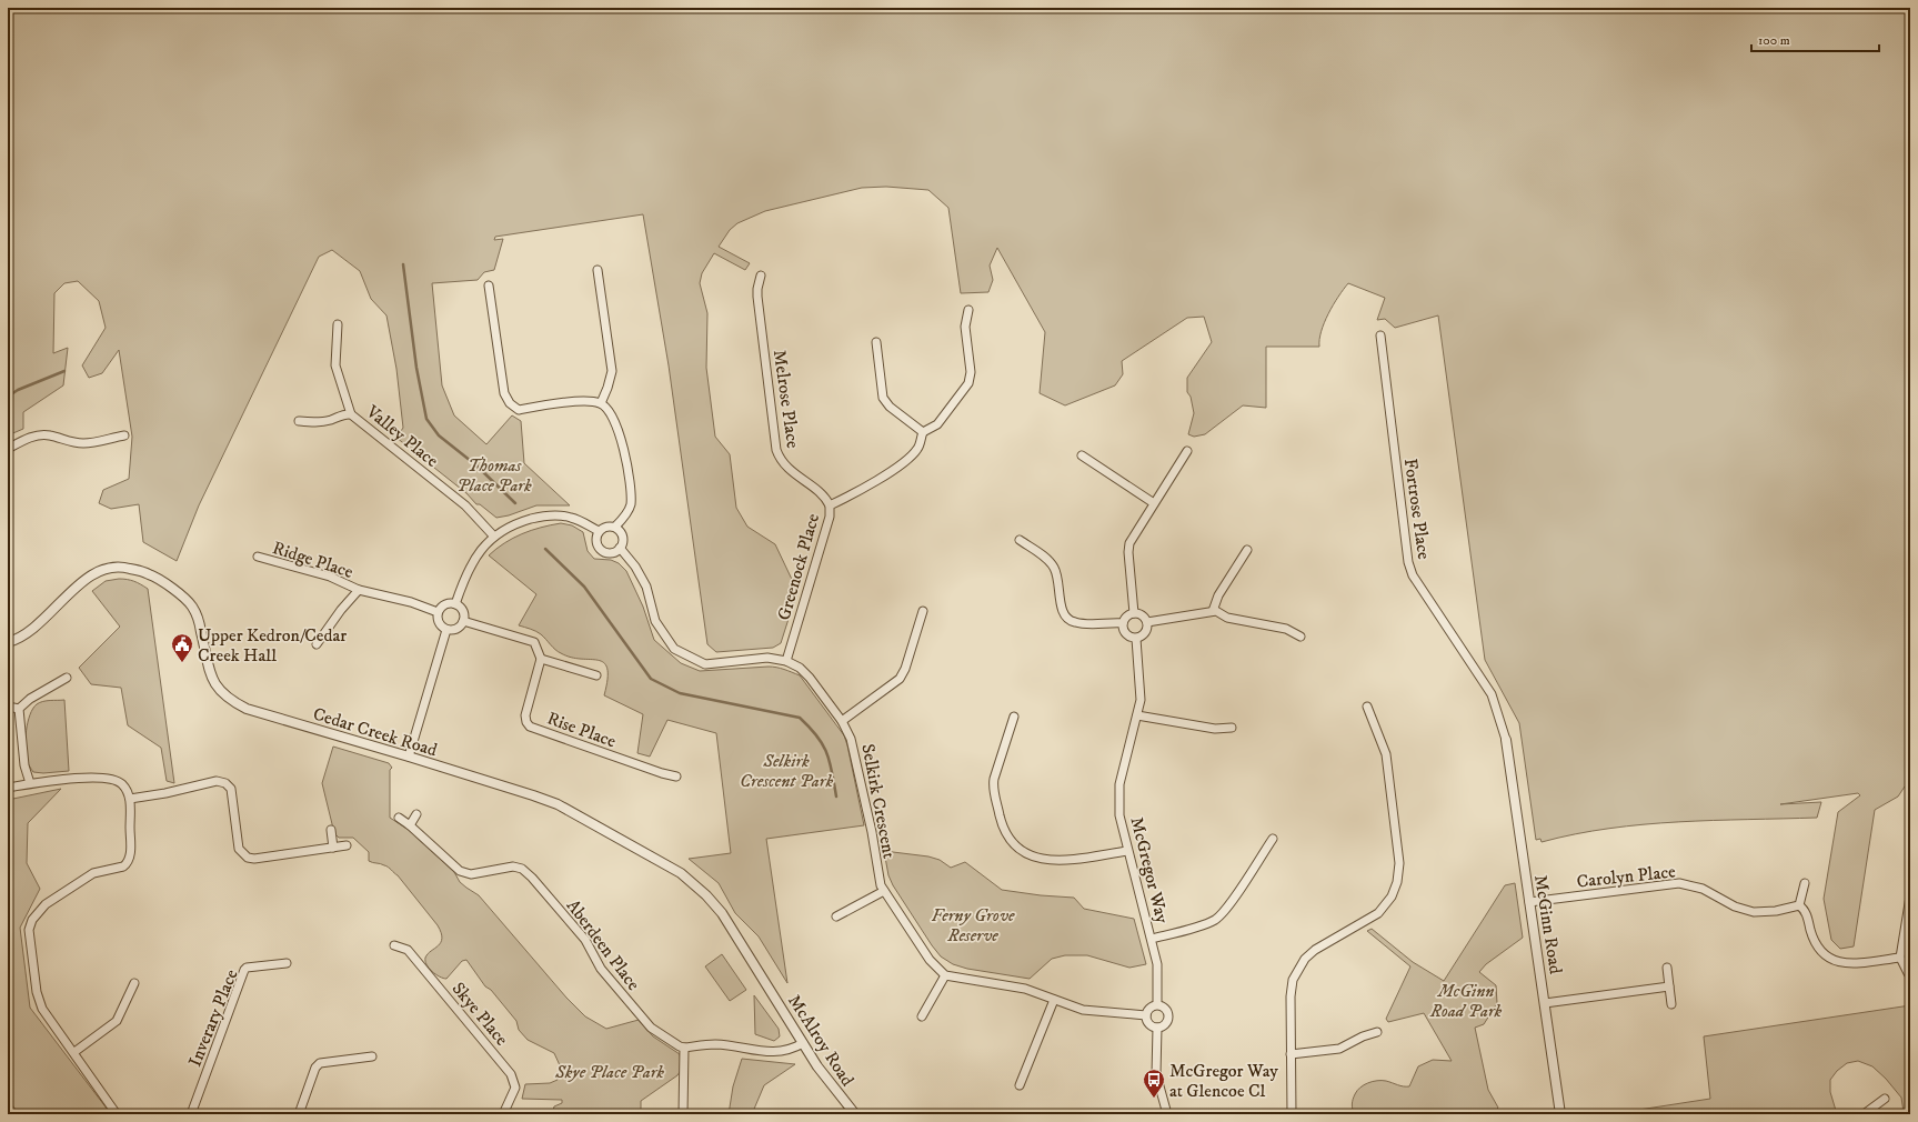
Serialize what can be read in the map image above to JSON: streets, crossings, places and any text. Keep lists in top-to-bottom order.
{
  "streets": {
    "street": [
      "Melrose Place",
      "Valley Place",
      "Fortrose Place",
      "Ridge Place",
      "Greenock Place",
      "Rise Place",
      "Cedar Creek Road",
      "Selkirk Crescent",
      "McGregor Way",
      "Carolyn Place",
      "McGinn Road",
      "Aberdeen Place",
      "Skye Place",
      "Inverary Place",
      "McAlroy Road"
    ]
  },
  "crossings": [
    ["Melrose Place", "Greenock Place"],
    ["Fortrose Place", "McGinn Road"],
    ["Greenock Place", "Selkirk Crescent"],
    ["Cedar Creek Road", "McAlroy Road"],
    ["Carolyn Place", "McGinn Road"]
  ],
  "parks": [
    "Thomas Place Park",
    "Selkirk Crescent Park",
    "Ferny Grove Reserve",
    "McGinn Road Park",
    "Skye Place Park"
  ],
  "places": {
    "public building": ["Upper Kedron/Cedar Creek Hall"],
    "bus stop": ["McGregor Way at Glencoe Cl"]
  },
  "scale_bar": "100 m"
}
